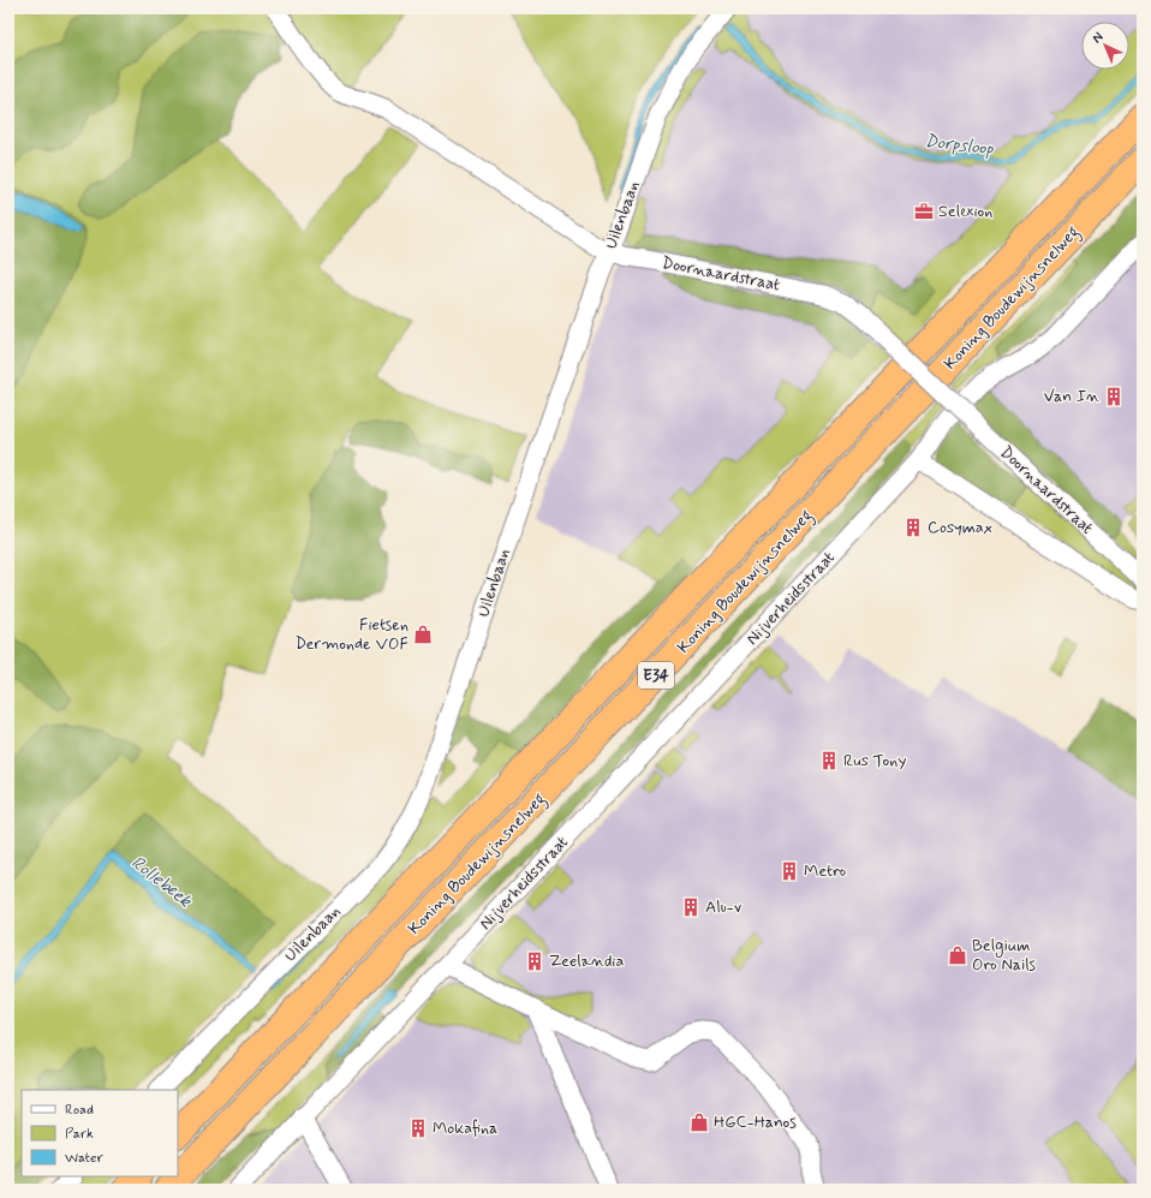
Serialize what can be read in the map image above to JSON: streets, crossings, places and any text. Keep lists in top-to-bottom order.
{
  "streets": {
    "highway": ["Koning Boudewijnsnelweg", "E34"],
    "street": ["Uilenbaan", "Doornaardstraat", "Nijverheidsstraat"]
  },
  "crossings": [
    ["Uilenbaan", "Doornaardstraat"],
    ["Doornaardstraat", "Nijverheidsstraat"]
  ],
  "water": ["Dorpsloop", "Rollebeek"],
  "places": {
    "office": ["Selexion"],
    "building": [
      "Van In",
      "Cosymax",
      "Rus Tony",
      "Metro",
      "Alu-v",
      "Zeelandia",
      "Mokafina"
    ],
    "shop": ["Fietsen Dermonde VOF", "Belgium Oro Nails", "HGC-Hanos"]
  },
  "legend": ["Road", "Park", "Water"],
  "north": "top left"
}
